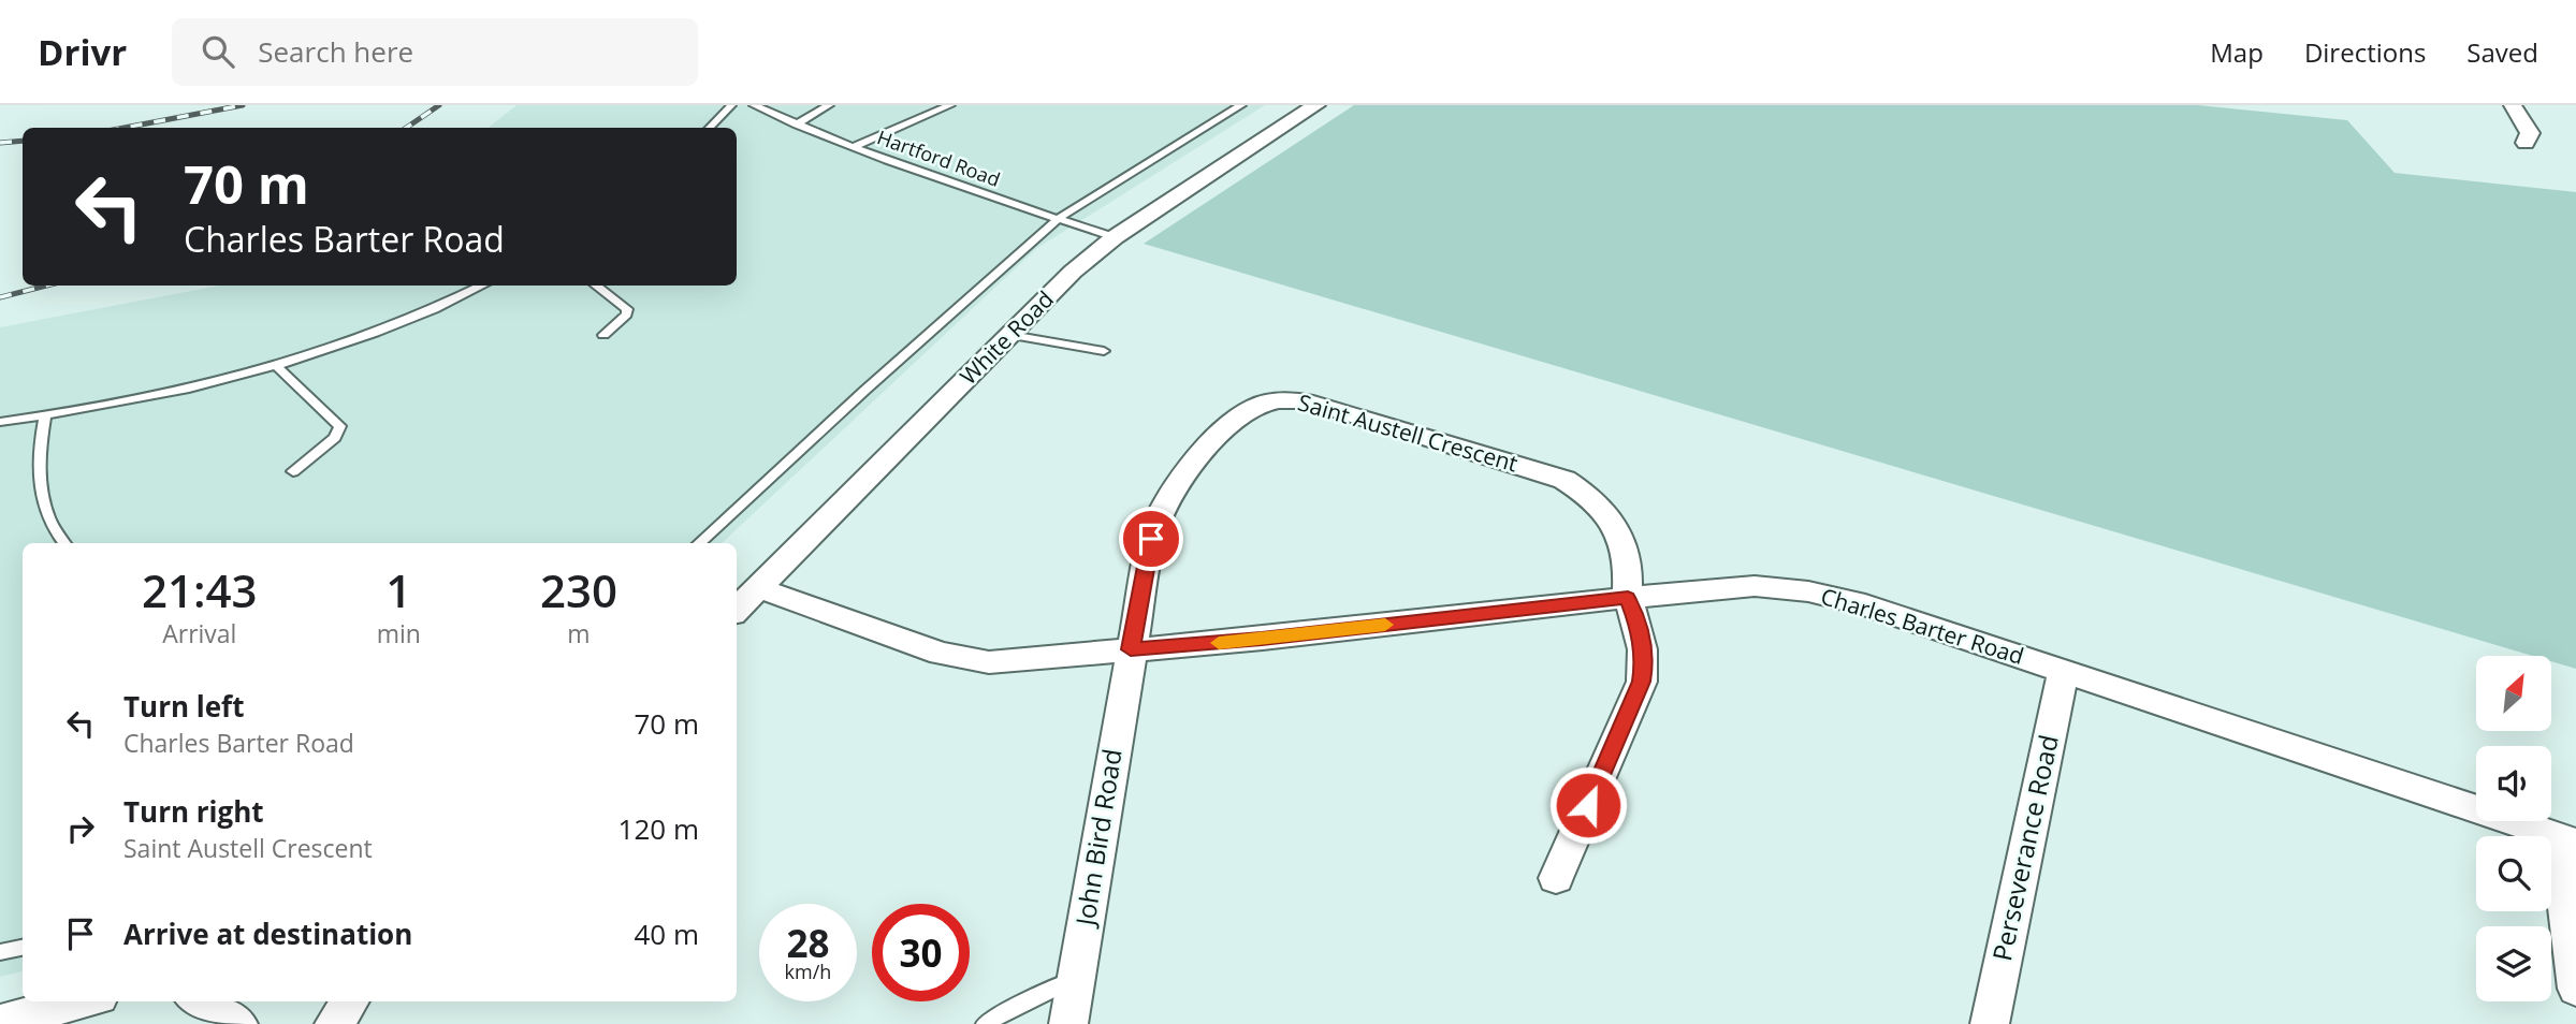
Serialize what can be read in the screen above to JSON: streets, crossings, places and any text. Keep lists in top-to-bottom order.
{
  "streets": {
    "street": [
      "White Road",
      "Saint Austell Crescent",
      "Charles Barter Road",
      "John Bird Road",
      "Perseverance Road"
    ],
    "lane": ["Hartford Road"]
  },
  "crossings": [
    ["Hartford Road", "White Road"],
    ["White Road", "Charles Barter Road"],
    ["Saint Austell Crescent", "Charles Barter Road"],
    ["Saint Austell Crescent", "John Bird Road"],
    ["Charles Barter Road", "John Bird Road"],
    ["Charles Barter Road", "Perseverance Road"]
  ],
  "north": "top right",
  "page": {
    "header": "Drivr",
    "search": "Search here",
    "nav": ["Map", "Directions", "Saved"],
    "turn": ["70 m", "Charles Barter Road"],
    "eta": [
      "21:43",
      "Arrival",
      "1",
      "min",
      "230",
      "m"
    ],
    "list": [
      {
        "name": "Turn left",
        "note": "Charles Barter Road",
        "value": "70 m"
      },
      {
        "name": "Turn right",
        "note": "Saint Austell Crescent",
        "value": "120 m"
      },
      {
        "name": "Arrive at destination",
        "value": "40 m"
      }
    ],
    "speed": "28 km/h",
    "limit": "30"
  }
}
